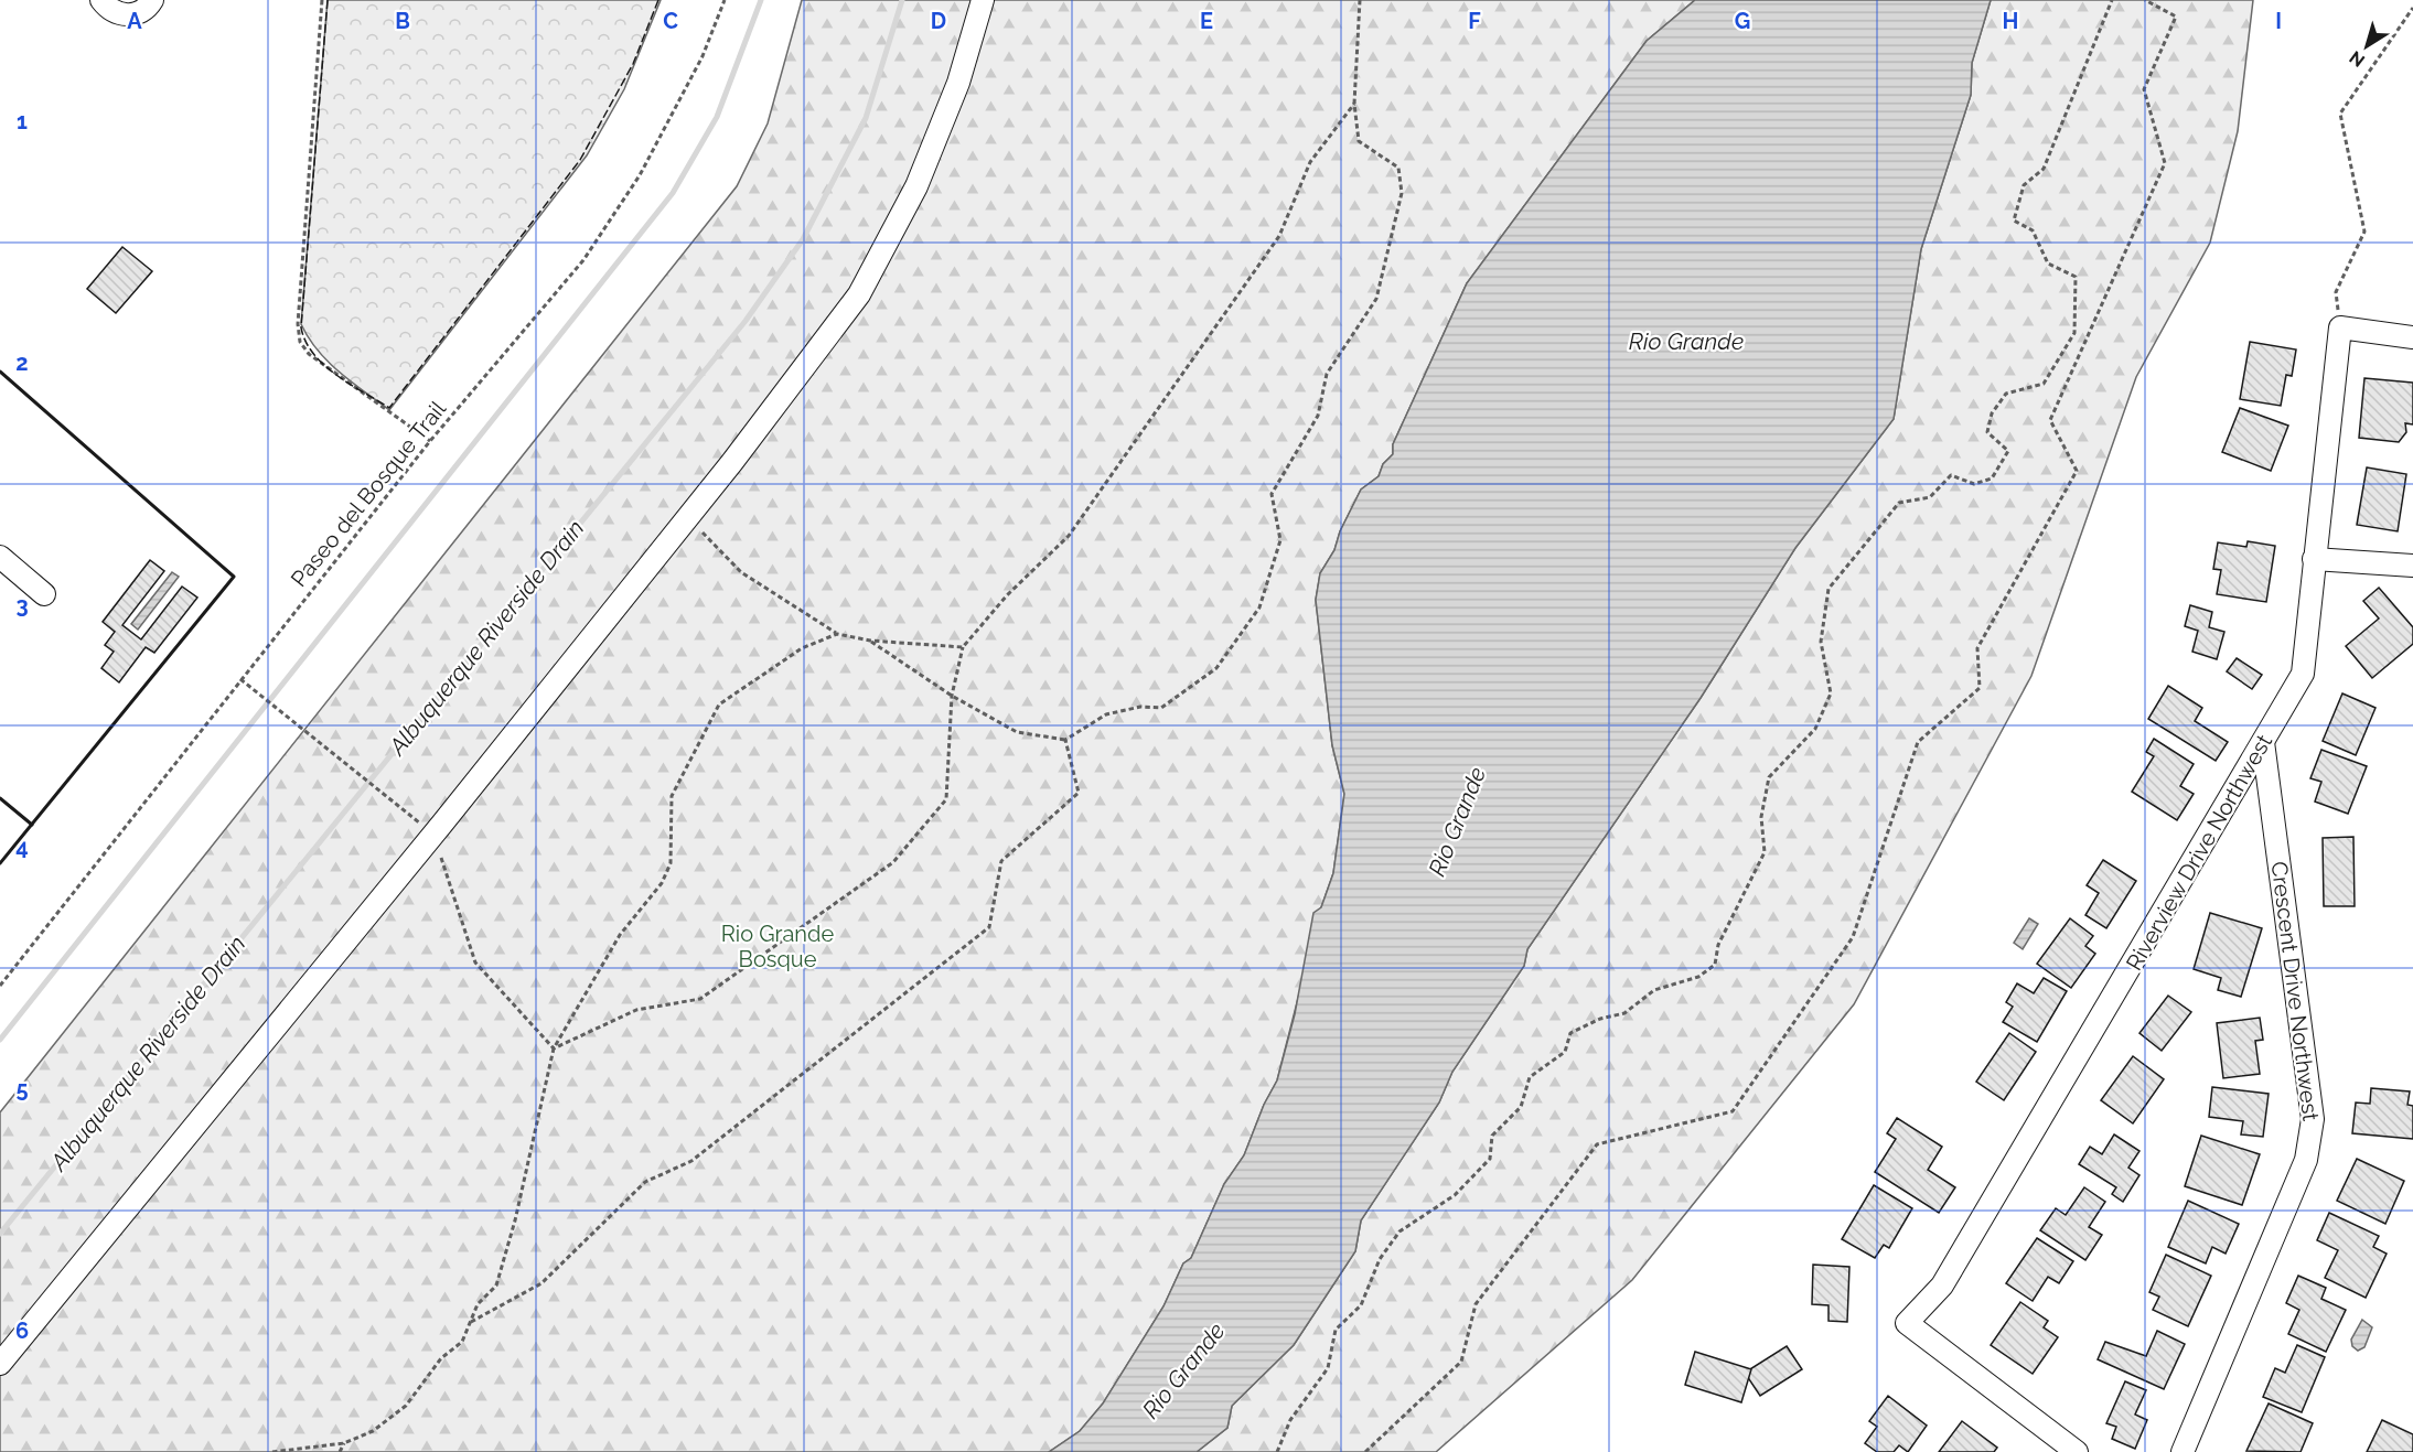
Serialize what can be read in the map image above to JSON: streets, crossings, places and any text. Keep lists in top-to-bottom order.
{
  "streets": {
    "street": ["Riverview Drive Northwest", "Crescent Drive Northwest"],
    "path": ["Paseo del Bosque Trail"]
  },
  "crossings": [
    ["Riverview Drive Northwest", "Crescent Drive Northwest"]
  ],
  "water": ["Rio Grande", "Albuquerque Riverside Drain"],
  "parks": ["Rio Grande Bosque"],
  "north": "bottom left",
  "grid": {
    "columns": [
      "A",
      "B",
      "C",
      "D",
      "E",
      "F",
      "G",
      "H",
      "I"
    ],
    "rows": [
      "1",
      "2",
      "3",
      "4",
      "5",
      "6"
    ]
  }
}
